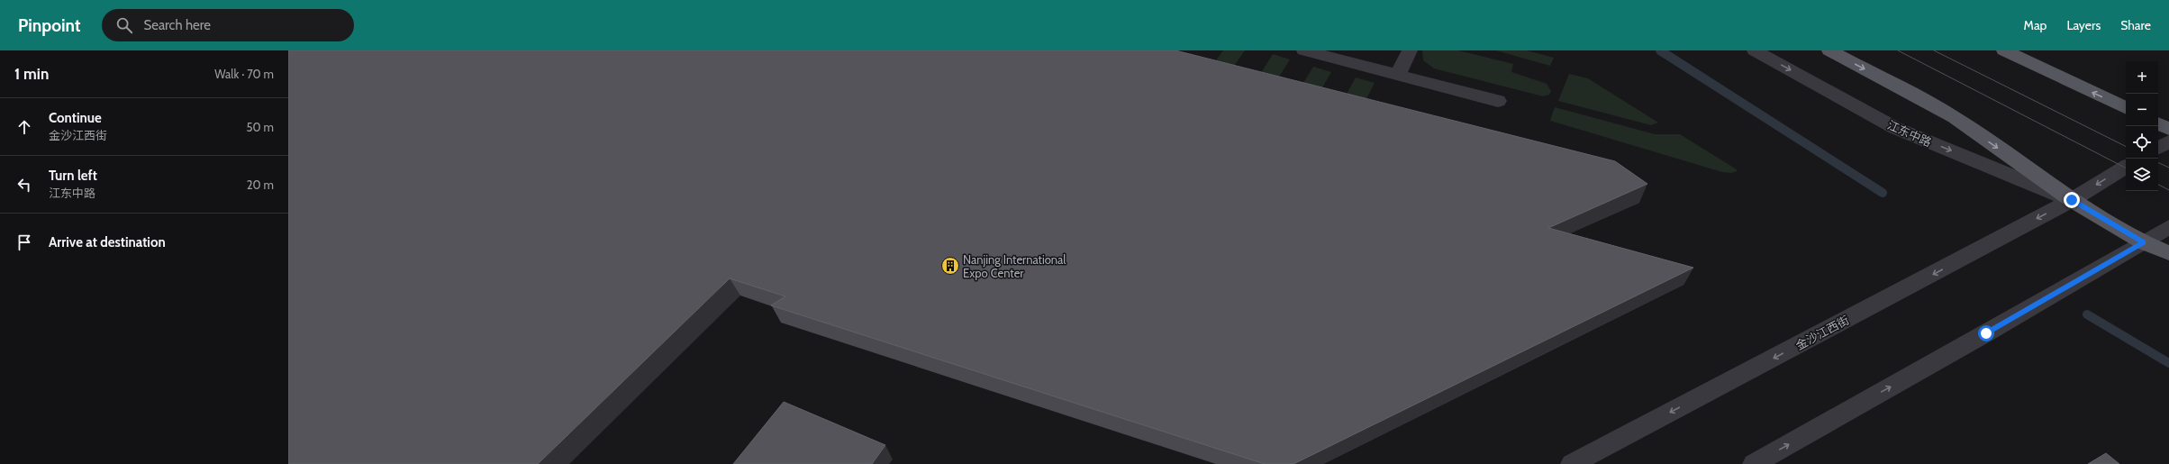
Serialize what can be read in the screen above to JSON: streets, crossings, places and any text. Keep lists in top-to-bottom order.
{
  "streets": {
    "main road": ["江东中路"],
    "street": ["金沙江西街"]
  },
  "crossings": [
    ["江东中路", "金沙江西街"]
  ],
  "one_way": ["江东中路"],
  "places": {
    "building": ["Nanjing International Expo Center"]
  },
  "page": {
    "header": "Pinpoint",
    "search": "Search here",
    "nav": ["Map", "Layers", "Share"],
    "heading": ["1 min", "Walk · 70 m"],
    "map_buttons": ["+", "−"],
    "list": [
      ["Continue", "金沙江西街", "50 m"],
      ["Turn left", "江东中路", "20 m"],
      "Arrive at destination"
    ]
  }
}
